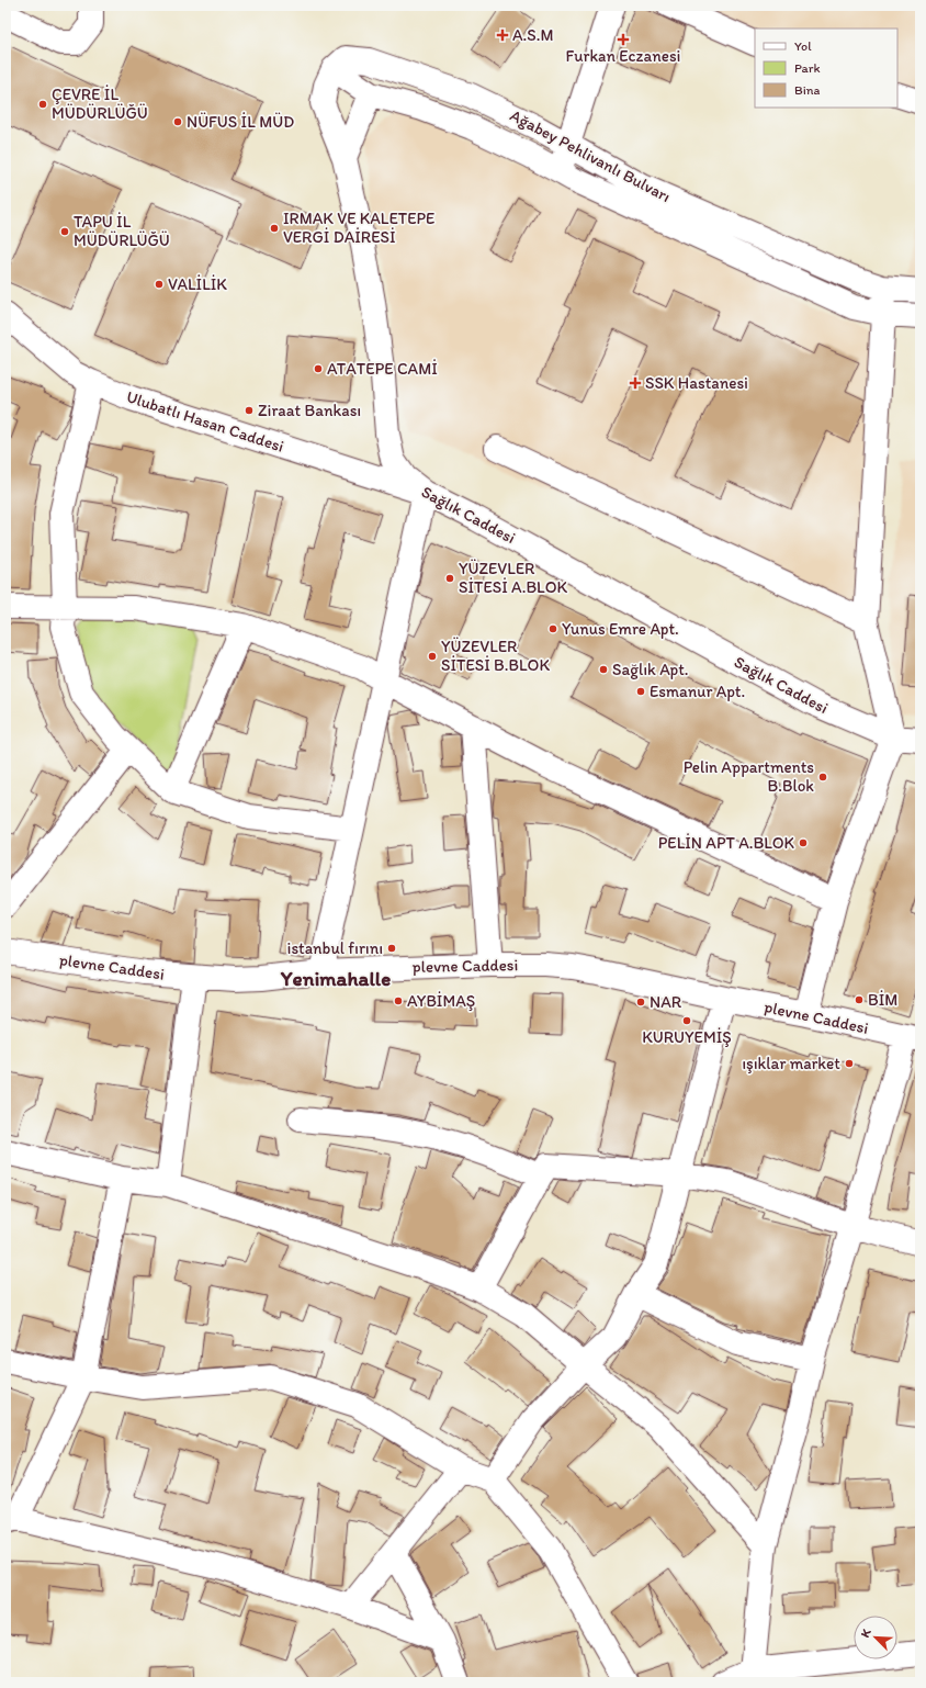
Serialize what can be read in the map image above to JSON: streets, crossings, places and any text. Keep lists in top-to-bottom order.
{
  "streets": {
    "street": [
      "Ağabey Pehlivanlı Bulvarı",
      "Ulubatlı Hasan Caddesi",
      "Sağlık Caddesi",
      "plevne Caddesi"
    ]
  },
  "crossings": [
    ["Ağabey Pehlivanlı Bulvarı", "Sağlık Caddesi"],
    ["Ulubatlı Hasan Caddesi", "Sağlık Caddesi"]
  ],
  "districts": ["Yenimahalle"],
  "places": {
    "health": ["A.S.M", "Furkan Eczanesi", "SSK Hastanesi"],
    "other": [
      "ÇEVRE İL MÜDÜRLÜĞÜ",
      "NÜFUS İL MÜD",
      "IRMAK VE KALETEPE VERGİ DAİRESİ",
      "TAPU İL MÜDÜRLÜĞÜ",
      "VALİLİK",
      "ATATEPE CAMİ",
      "Ziraat Bankası",
      "YÜZEVLER SİTESİ A.BLOK",
      "Yunus Emre Apt.",
      "YÜZEVLER SİTESİ B.BLOK",
      "Sağlık Apt.",
      "Esmanur Apt.",
      "Pelin Appartments B.Blok",
      "PELİN APT A.BLOK",
      "istanbul fırını",
      "BİM",
      "AYBİMAŞ",
      "NAR",
      "KURUYEMİŞ",
      "ışıklar market"
    ]
  },
  "legend": ["Yol", "Park", "Bina"],
  "north": "top left"
}
